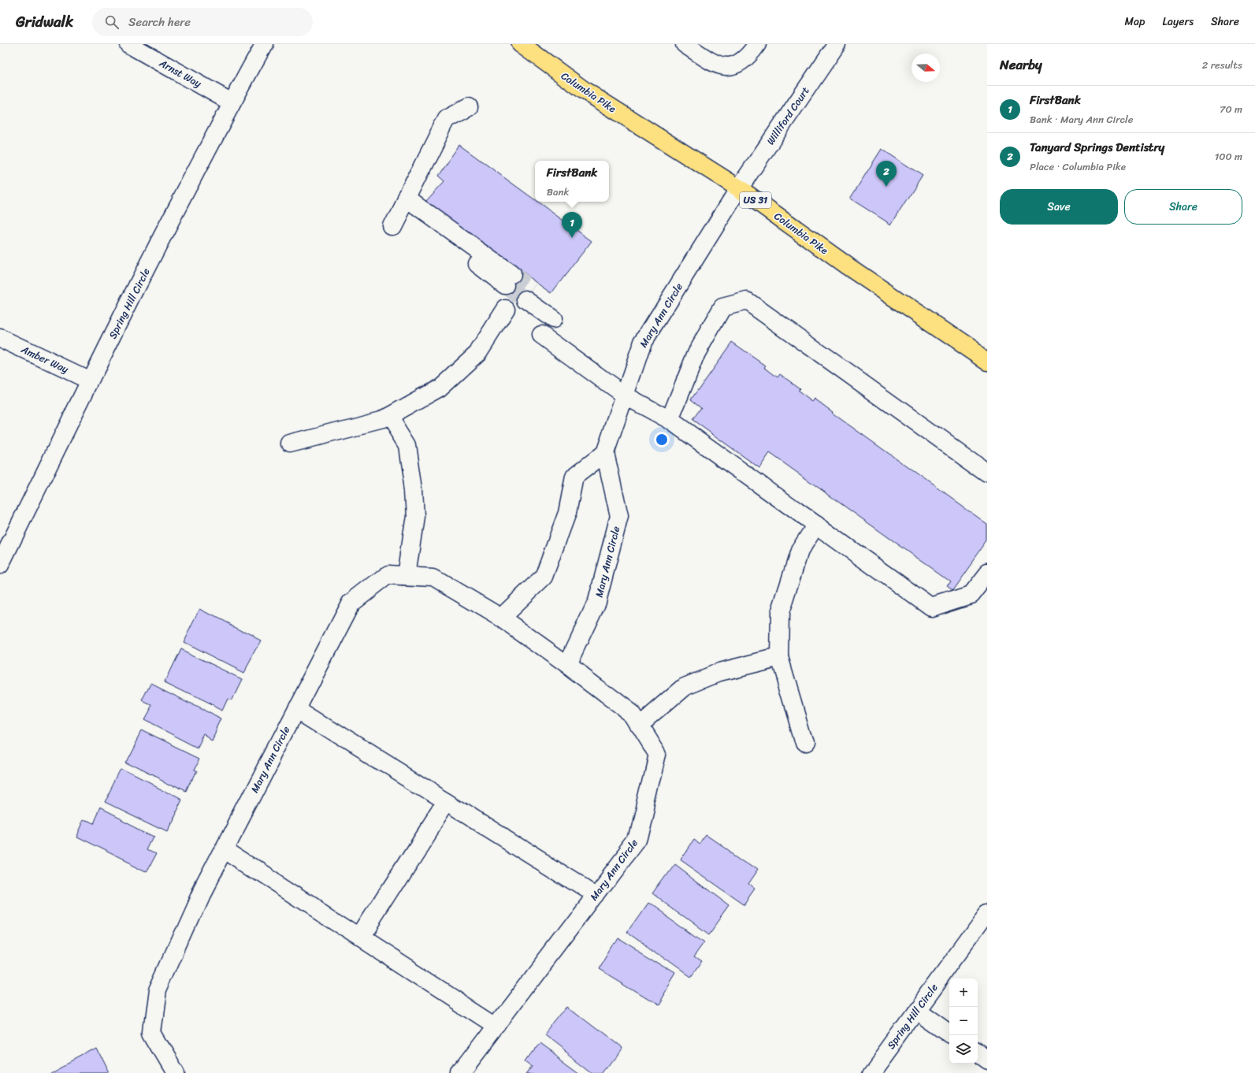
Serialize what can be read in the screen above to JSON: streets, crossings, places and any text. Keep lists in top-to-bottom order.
{
  "streets": {
    "main road": ["Columbia Pike", "US 31"],
    "street": [
      "Arnst Way",
      "Williford Court",
      "Spring Hill Circle",
      "Mary Ann Circle",
      "Amber Way"
    ]
  },
  "crossings": [
    ["Arnst Way", "Spring Hill Circle"],
    ["Columbia Pike", "Williford Court"],
    ["Columbia Pike", "Mary Ann Circle"],
    ["Williford Court", "Mary Ann Circle"],
    ["Spring Hill Circle", "Amber Way"]
  ],
  "north": "right",
  "page": {
    "header": "Gridwalk",
    "search": "Search here",
    "nav": ["Map", "Layers", "Share"],
    "heading": ["Nearby", "2 results"],
    "list": [
      {
        "mark": "1",
        "name": "FirstBank",
        "note": "Bank · Mary Ann Circle",
        "value": "70 m"
      },
      {
        "mark": "2",
        "name": "Tanyard Springs Dentistry",
        "note": "Place · Columbia Pike",
        "value": "100 m"
      }
    ],
    "popup": ["FirstBank", "Bank"],
    "pins": ["2", "1"],
    "buttons": ["Save", "Share"],
    "map_buttons": ["+", "−"]
  }
}
